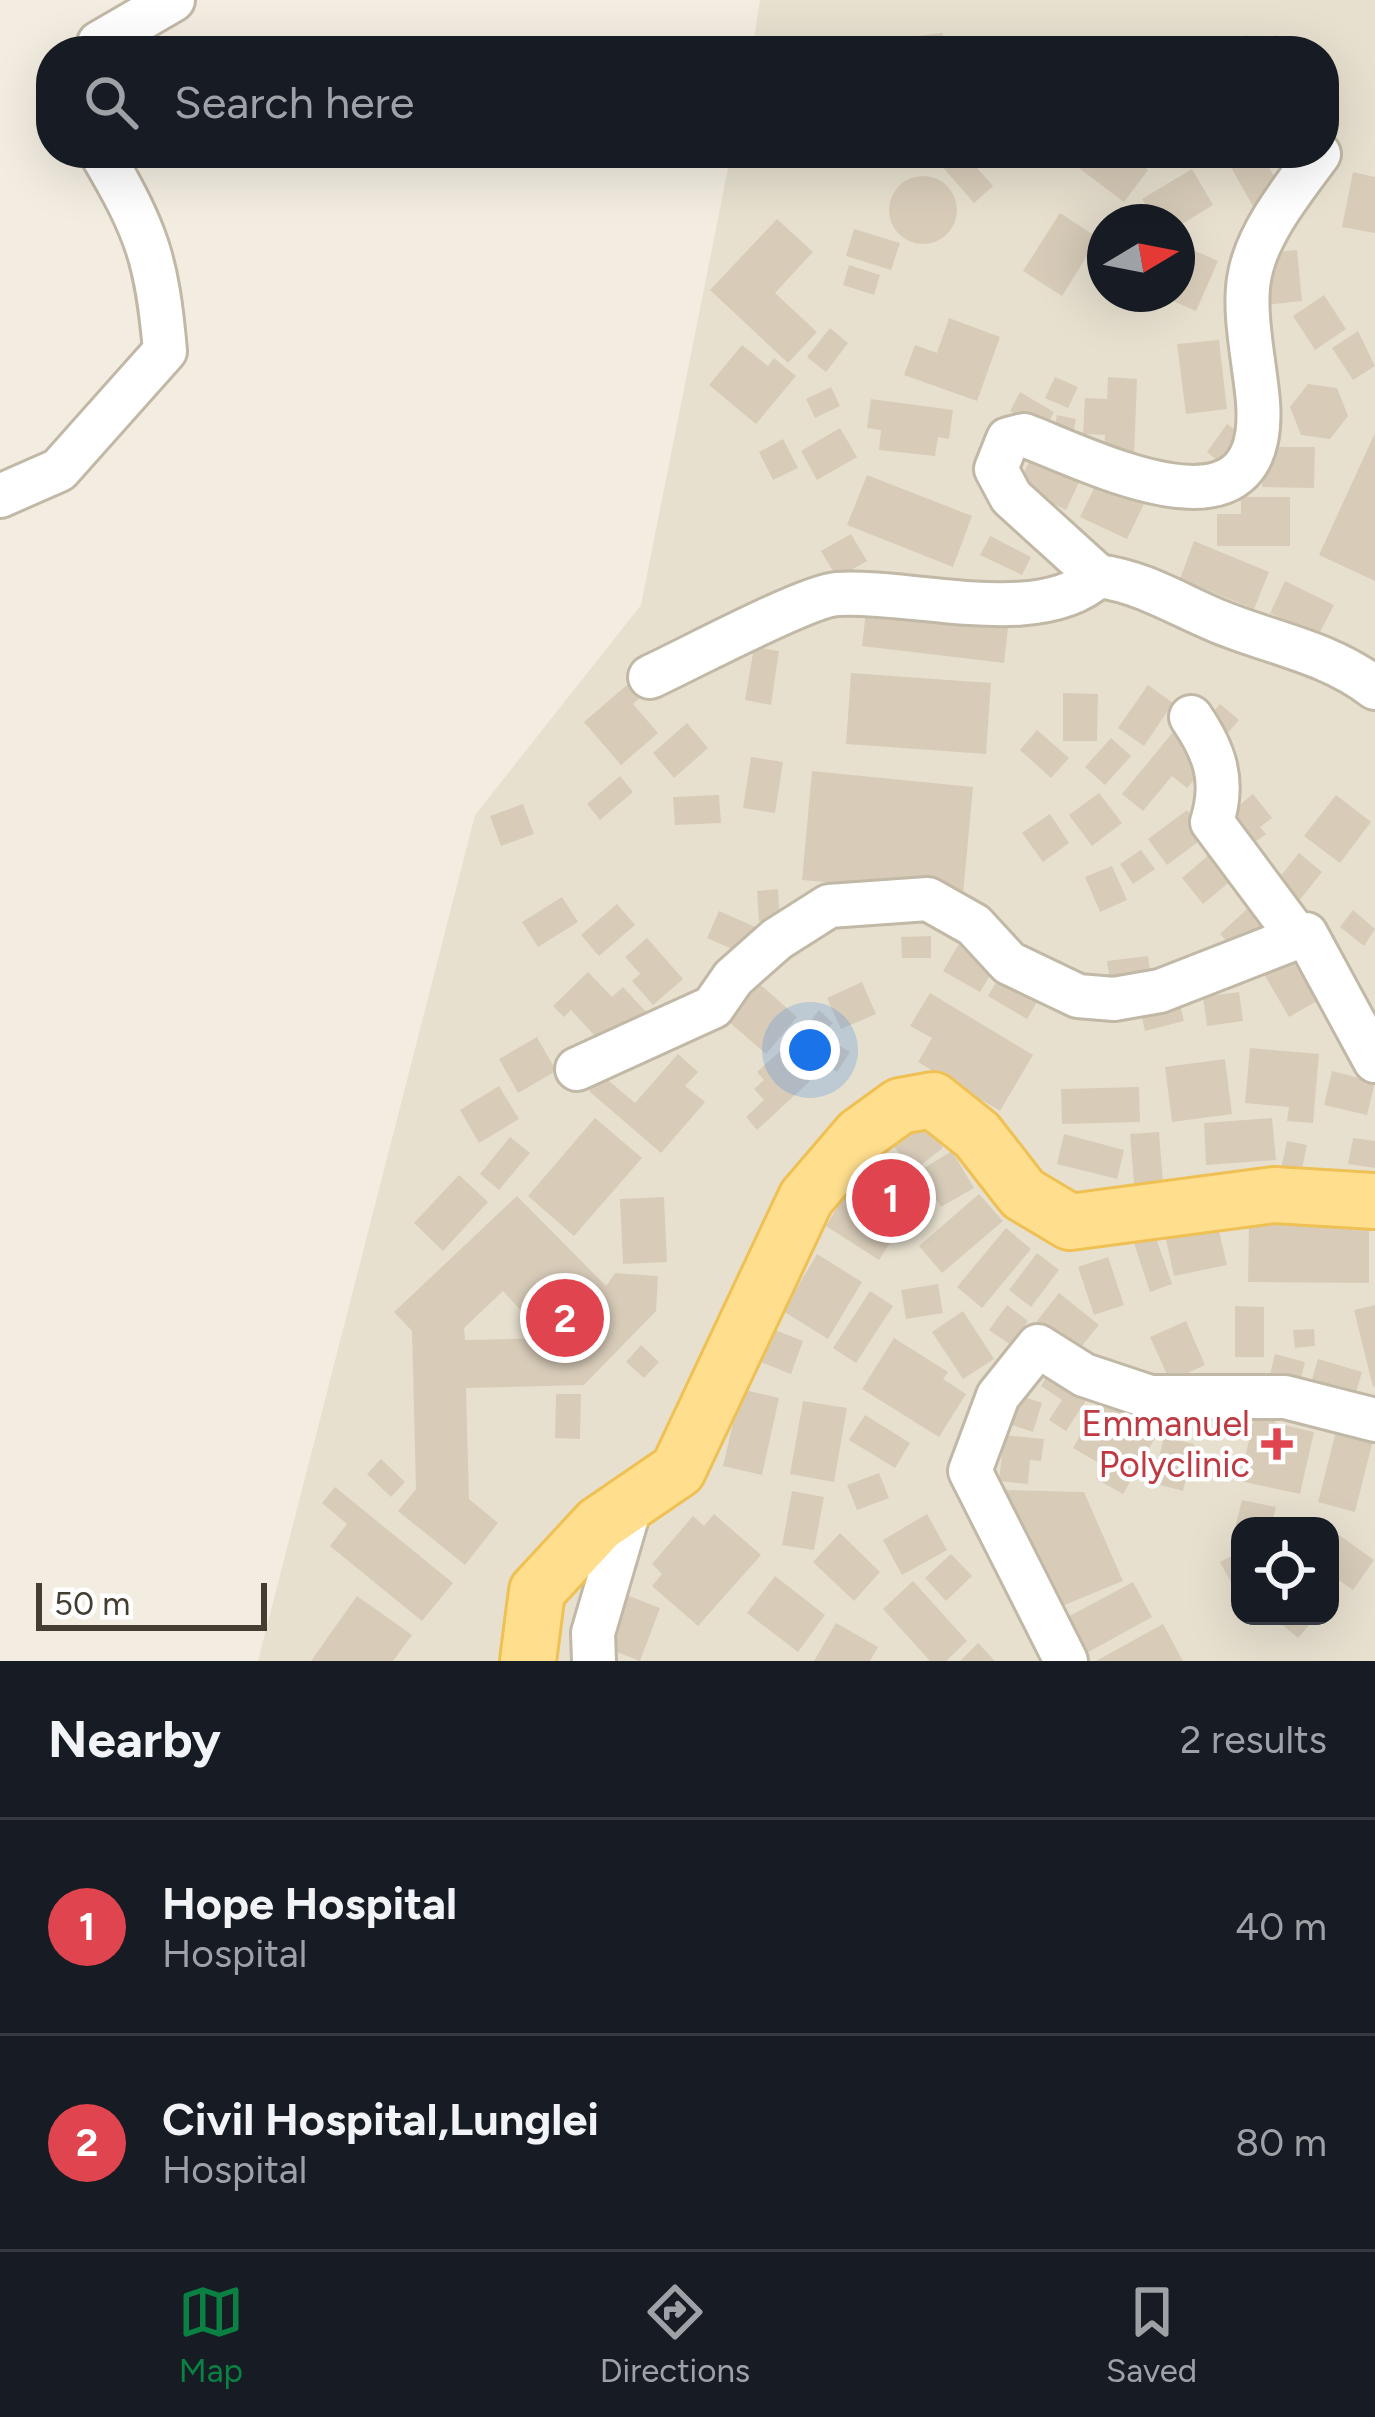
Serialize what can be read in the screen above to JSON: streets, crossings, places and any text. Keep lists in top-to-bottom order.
{
  "places": {
    "health": ["Emmanuel Polyclinic"]
  },
  "scale_bar": "50 m",
  "north": "right",
  "page": {
    "search": "Search here",
    "pins": ["1", "2"],
    "scale": "50 m",
    "heading": ["Nearby", "2 results"],
    "list": [
      {
        "mark": "1",
        "name": "Hope Hospital",
        "note": "Hospital",
        "value": "40 m"
      },
      {
        "mark": "2",
        "name": "Civil Hospital,Lunglei",
        "note": "Hospital",
        "value": "80 m"
      }
    ],
    "nav": ["Map", "Directions", "Saved"]
  }
}
